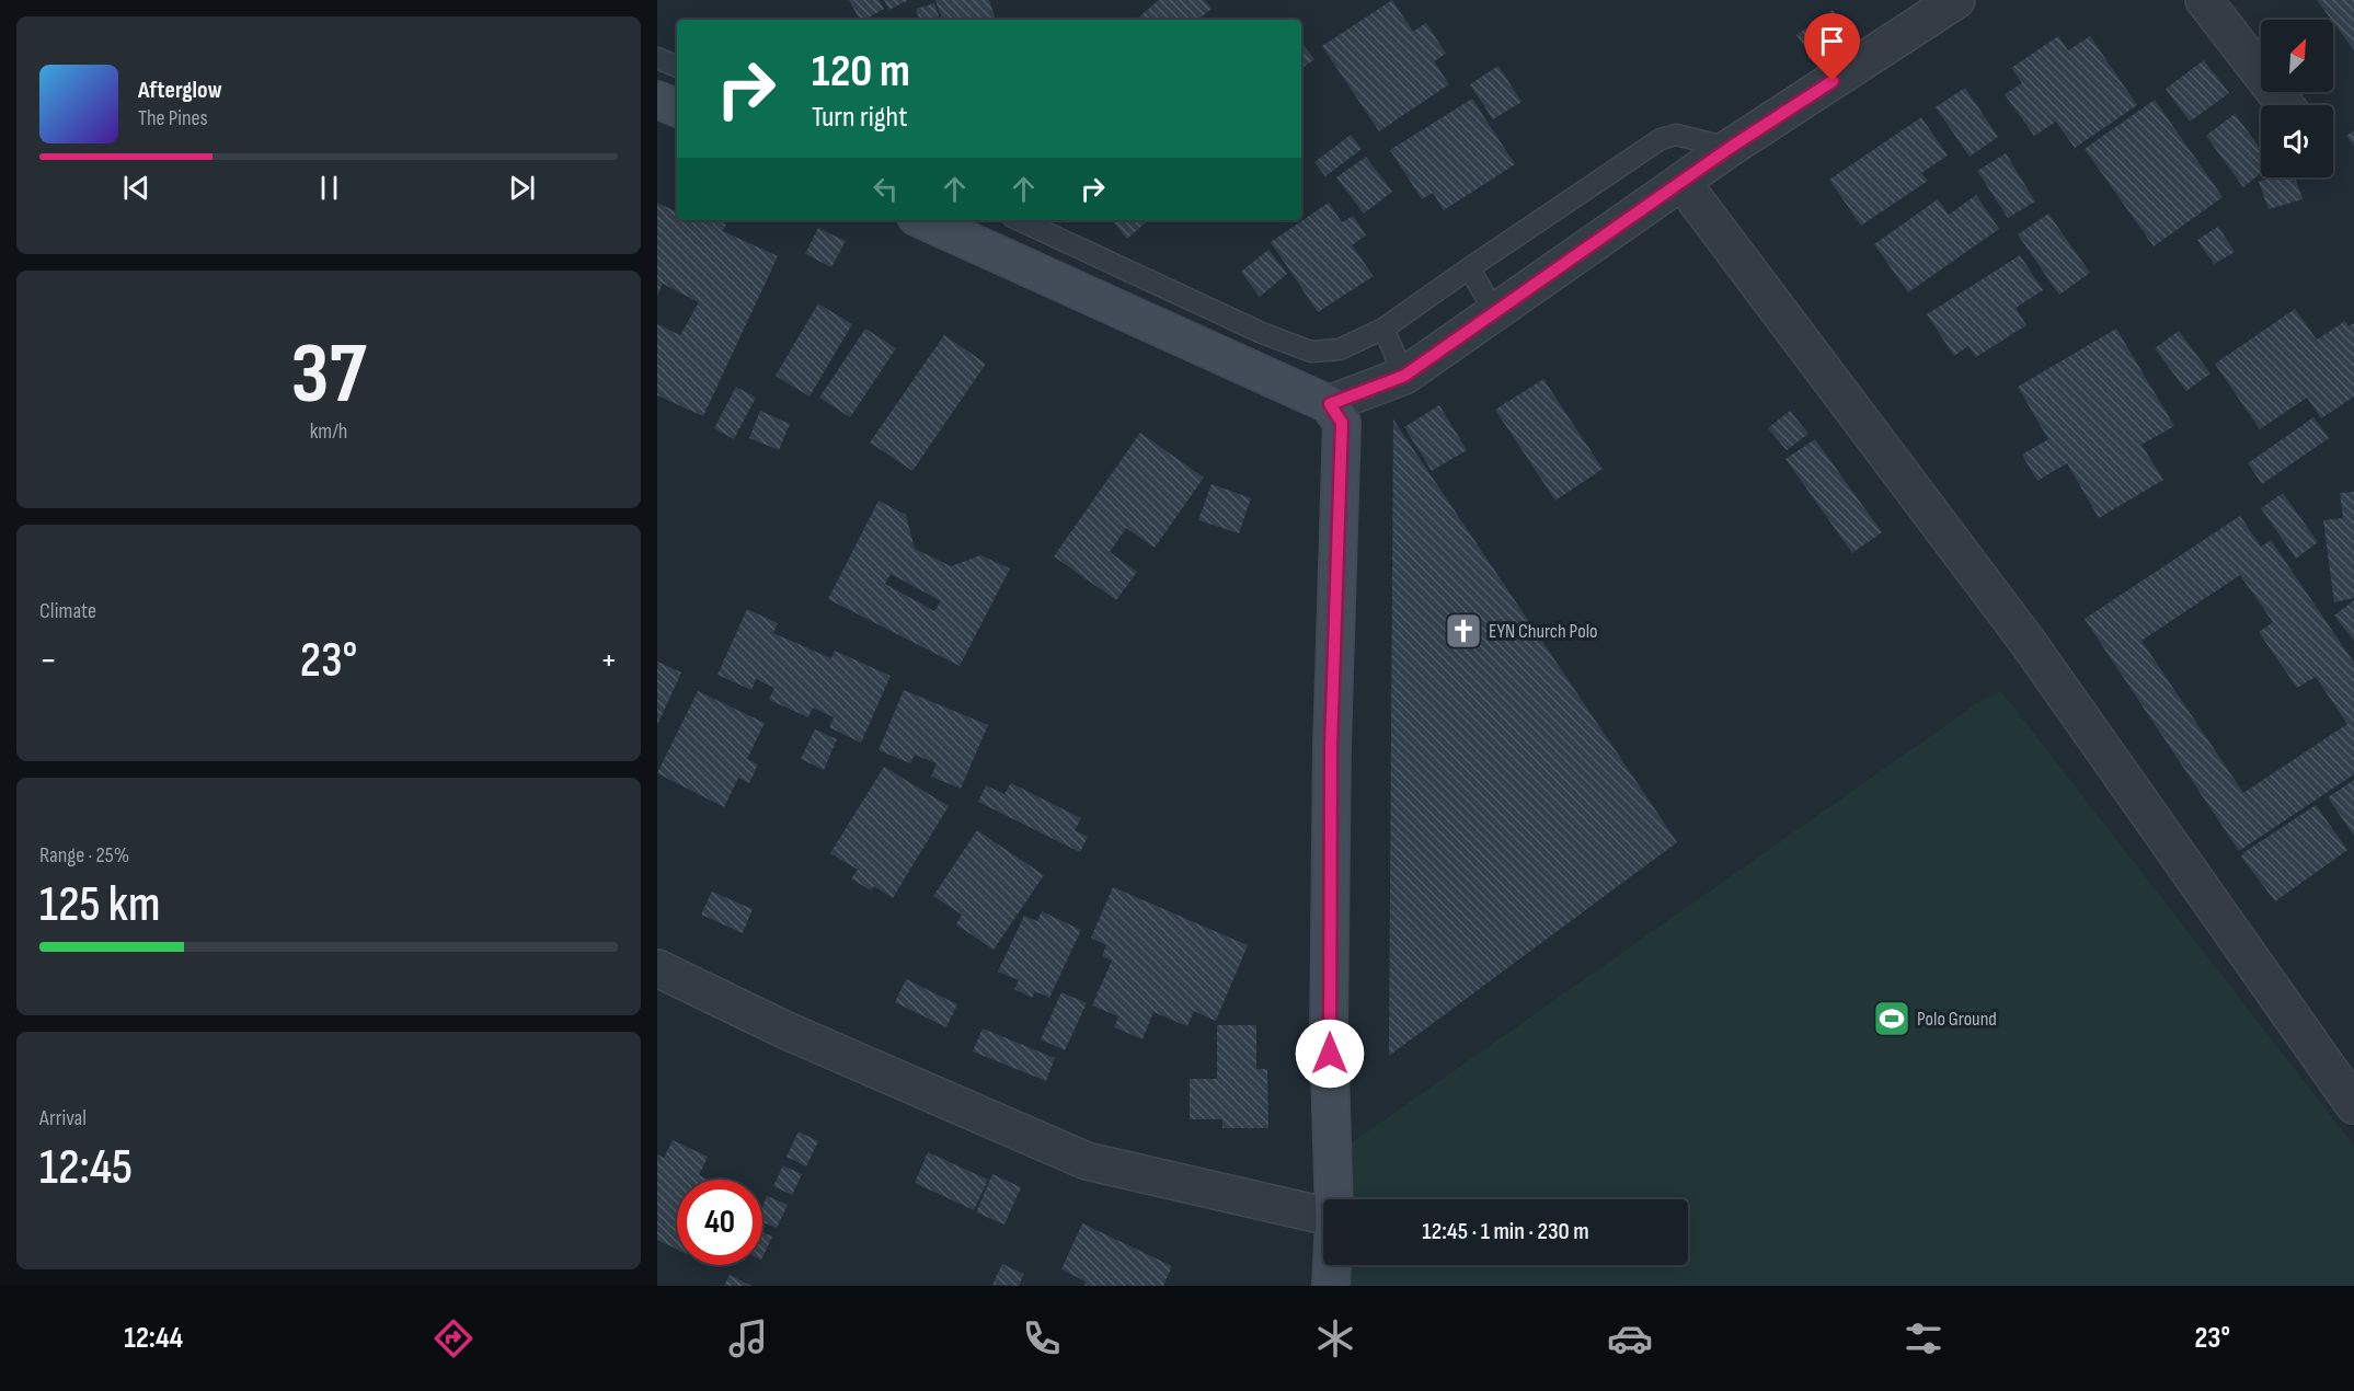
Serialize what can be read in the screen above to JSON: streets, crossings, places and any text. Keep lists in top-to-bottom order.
{
  "places": {
    "church": ["EYN Church Polo"],
    "sports": ["Polo Ground"]
  },
  "north": "top right",
  "page": {
    "turn": ["120 m", "Turn right"],
    "song": ["Afterglow", "The Pines"],
    "tile": [
      ["37", "km/h"],
      "Climate",
      ["Range · 25%", "125 km"],
      ["Arrival", "12:45"]
    ],
    "heat": ["−", "23°", "+"],
    "limit": "40",
    "trip": "12:45 · 1 min · 230 m",
    "tabs": ["12:44", "23°"]
  }
}
